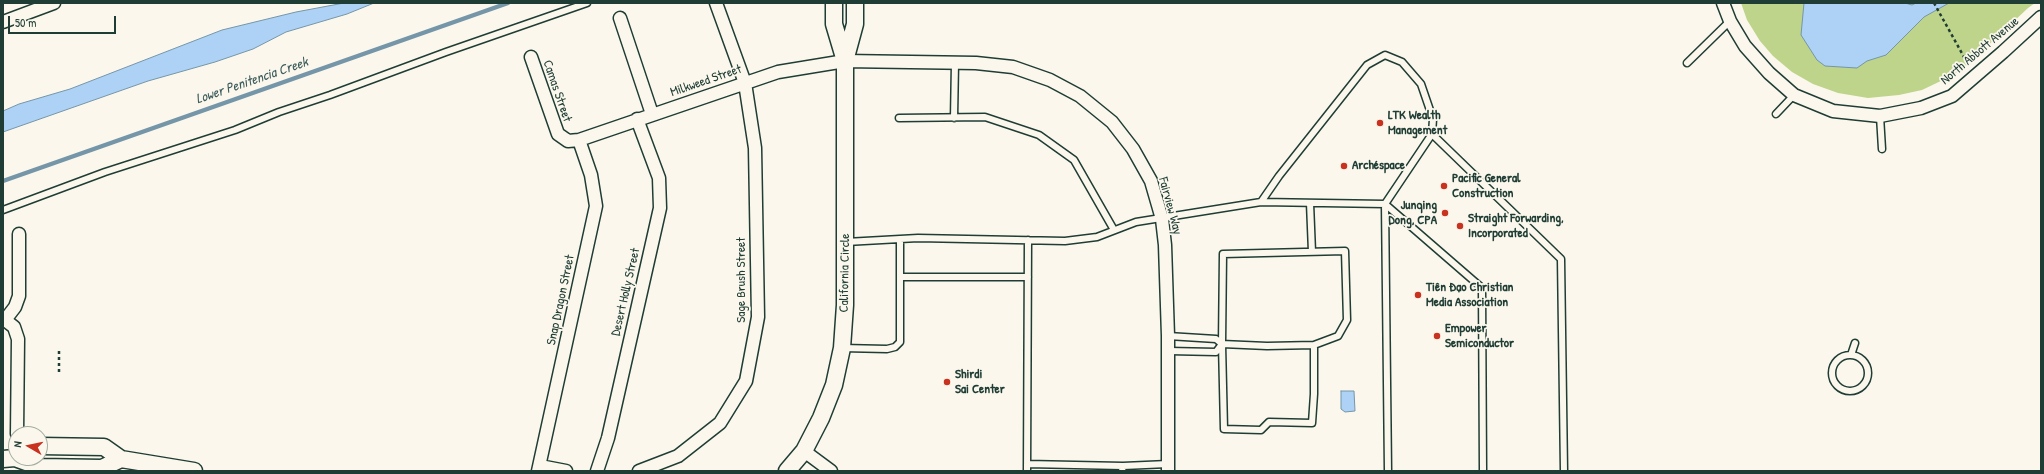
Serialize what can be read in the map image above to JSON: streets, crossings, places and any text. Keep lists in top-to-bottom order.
{
  "streets": {
    "street": [
      "North Abbott Avenue",
      "Milkweed Street",
      "Camas Street",
      "Fairview Way",
      "California Circle",
      "Sage Brush Street",
      "Desert Holly Street",
      "Snap Dragon Street"
    ]
  },
  "crossings": [
    ["Milkweed Street", "Camas Street"],
    ["Milkweed Street", "Fairview Way"],
    ["Milkweed Street", "California Circle"],
    ["Milkweed Street", "Sage Brush Street"],
    ["Milkweed Street", "Desert Holly Street"],
    ["Milkweed Street", "Snap Dragon Street"],
    ["Camas Street", "Snap Dragon Street"],
    ["Fairview Way", "California Circle"]
  ],
  "water": ["Lower Penitencia Creek"],
  "places": [
    "LTK Wealth Management",
    "Archéspace",
    "Pacific General Construction",
    "Junqing Dong, CPA",
    "Straight Forwarding, Incorporated",
    "Tiên Đạo Christian Media Association",
    "Empower Semiconductor",
    "Shirdi Sai Center"
  ],
  "scale_bar": "50 m",
  "north": "left"
}
